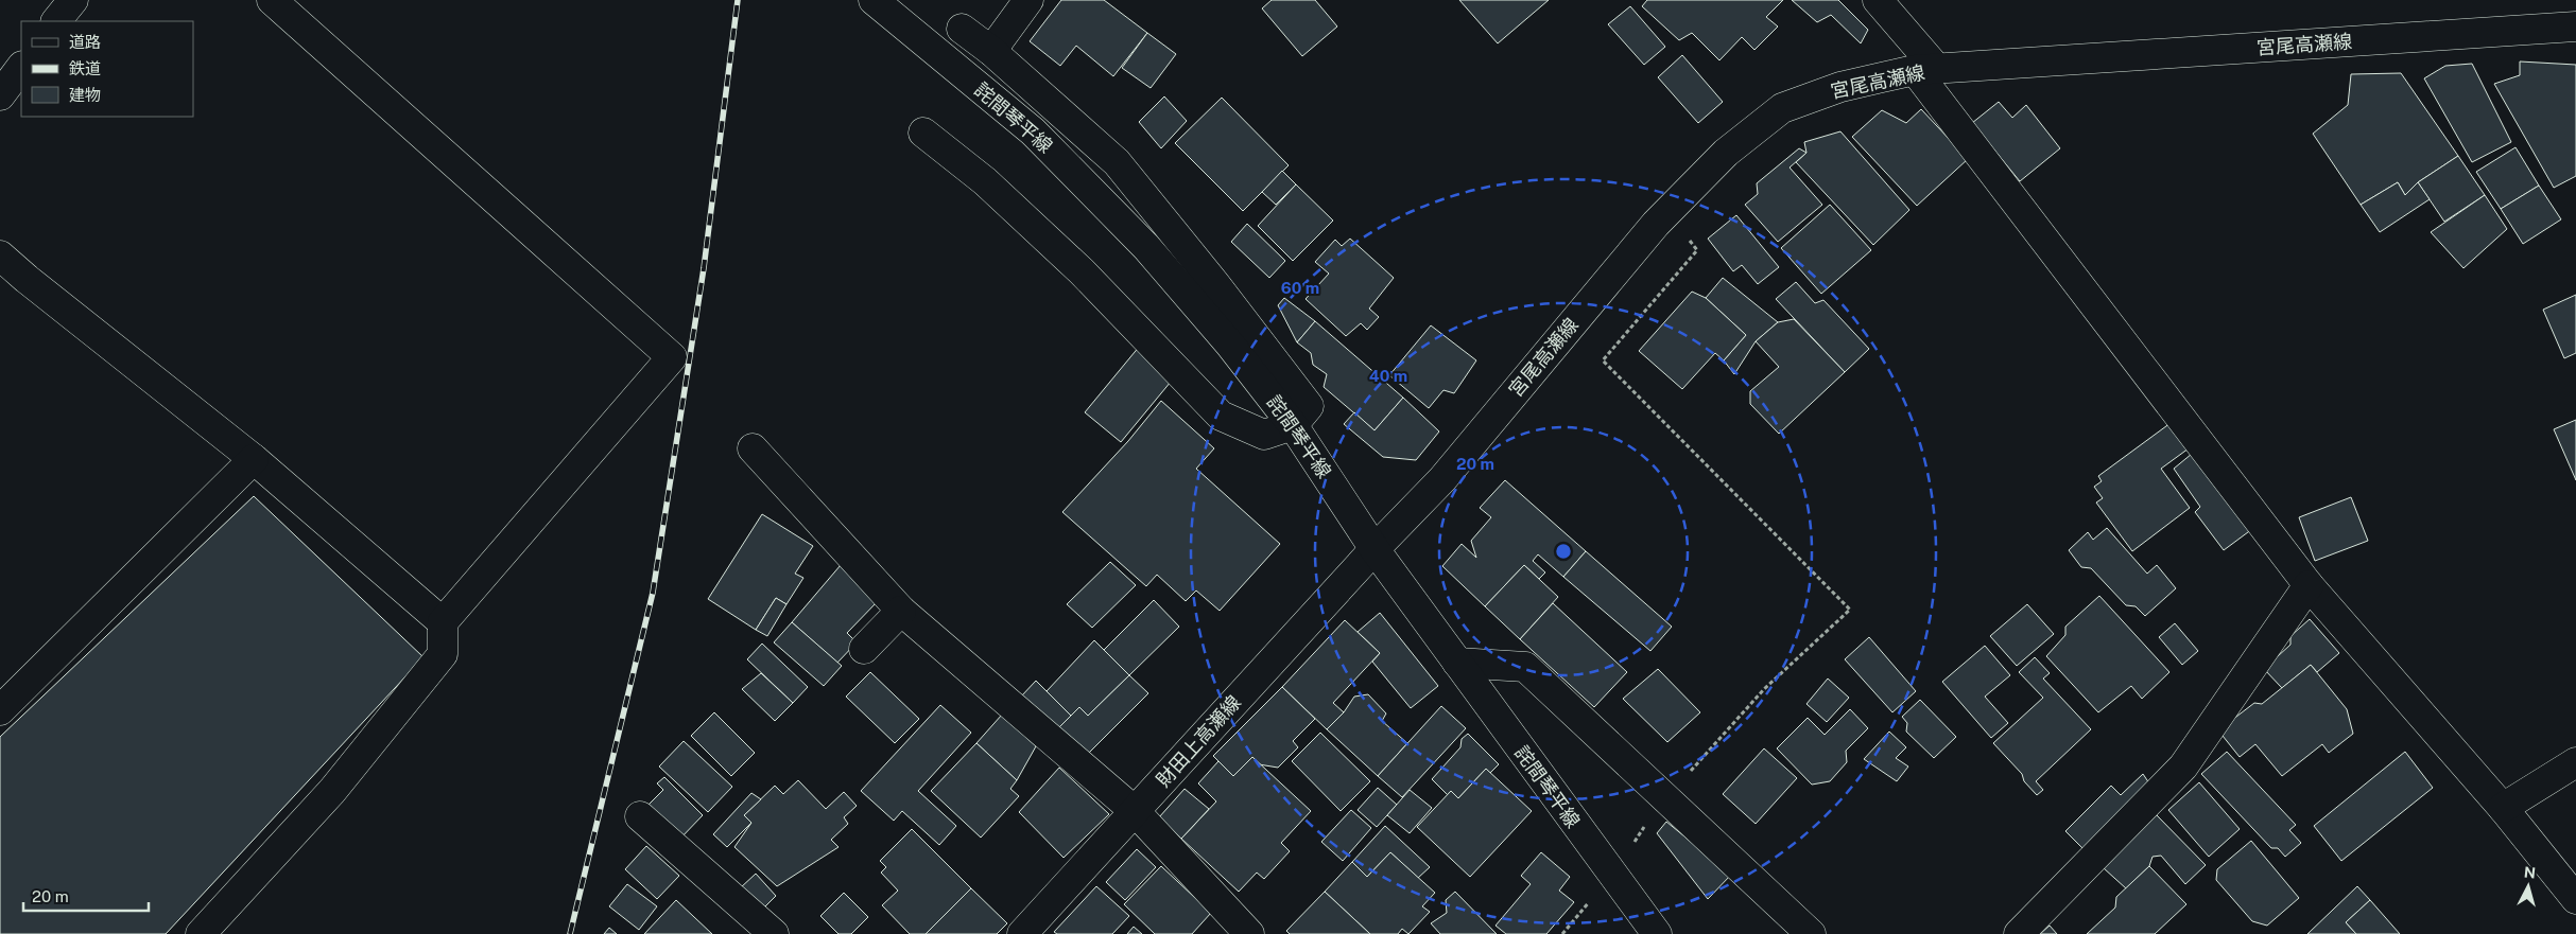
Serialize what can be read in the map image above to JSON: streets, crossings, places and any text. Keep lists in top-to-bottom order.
{
  "streets": {
    "street": ["宮尾高瀬線", "詫間琴平線", "財田上高瀬線"]
  },
  "crossings": [
    ["宮尾高瀬線", "詫間琴平線"],
    ["宮尾高瀬線", "財田上高瀬線"],
    ["詫間琴平線", "財田上高瀬線"]
  ],
  "legend": ["道路", "鉄道", "建物"],
  "scale_bar": "20 m",
  "north": "top",
  "rings": ["60 m", "40 m", "20 m"]
}
